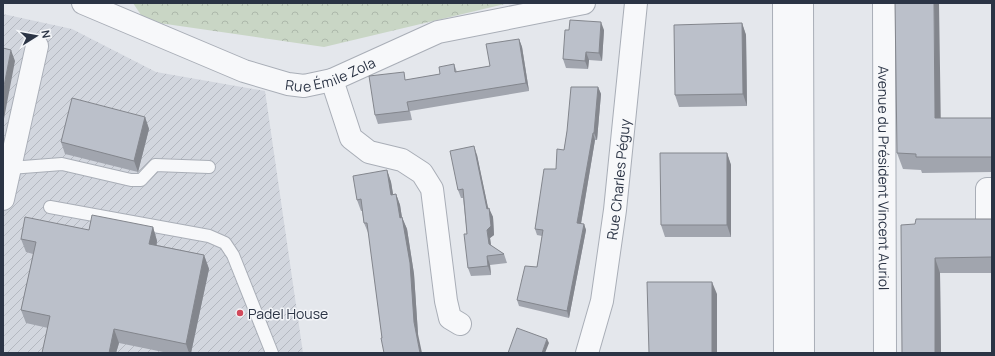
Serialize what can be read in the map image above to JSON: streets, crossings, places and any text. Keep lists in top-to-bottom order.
{
  "streets": {
    "street": ["Rue Émile Zola", "Avenue du Président Vincent Auriol", "Rue Charles Péguy"]
  },
  "places": ["Padel House"],
  "north": "right"
}
